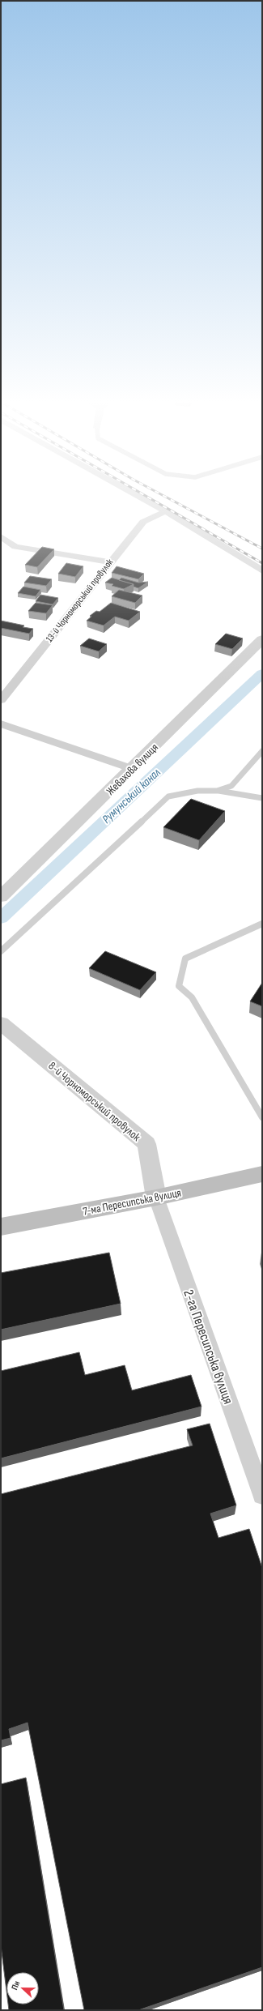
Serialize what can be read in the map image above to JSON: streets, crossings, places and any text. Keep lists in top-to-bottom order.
{
  "streets": {
    "main road": ["7-ма Пересипська вулиця"],
    "street": [
      "13-й Чорноморський провулок",
      "Жевахова вулиця",
      "8-й Чорноморський провулок",
      "2-га Пересипська вулиця"
    ]
  },
  "crossings": [
    ["8-й Чорноморський провулок", "7-ма Пересипська вулиця"],
    ["8-й Чорноморський провулок", "2-га Пересипська вулиця"],
    ["7-ма Пересипська вулиця", "2-га Пересипська вулиця"]
  ],
  "water": ["Румунський канал"],
  "north": "left"
}
